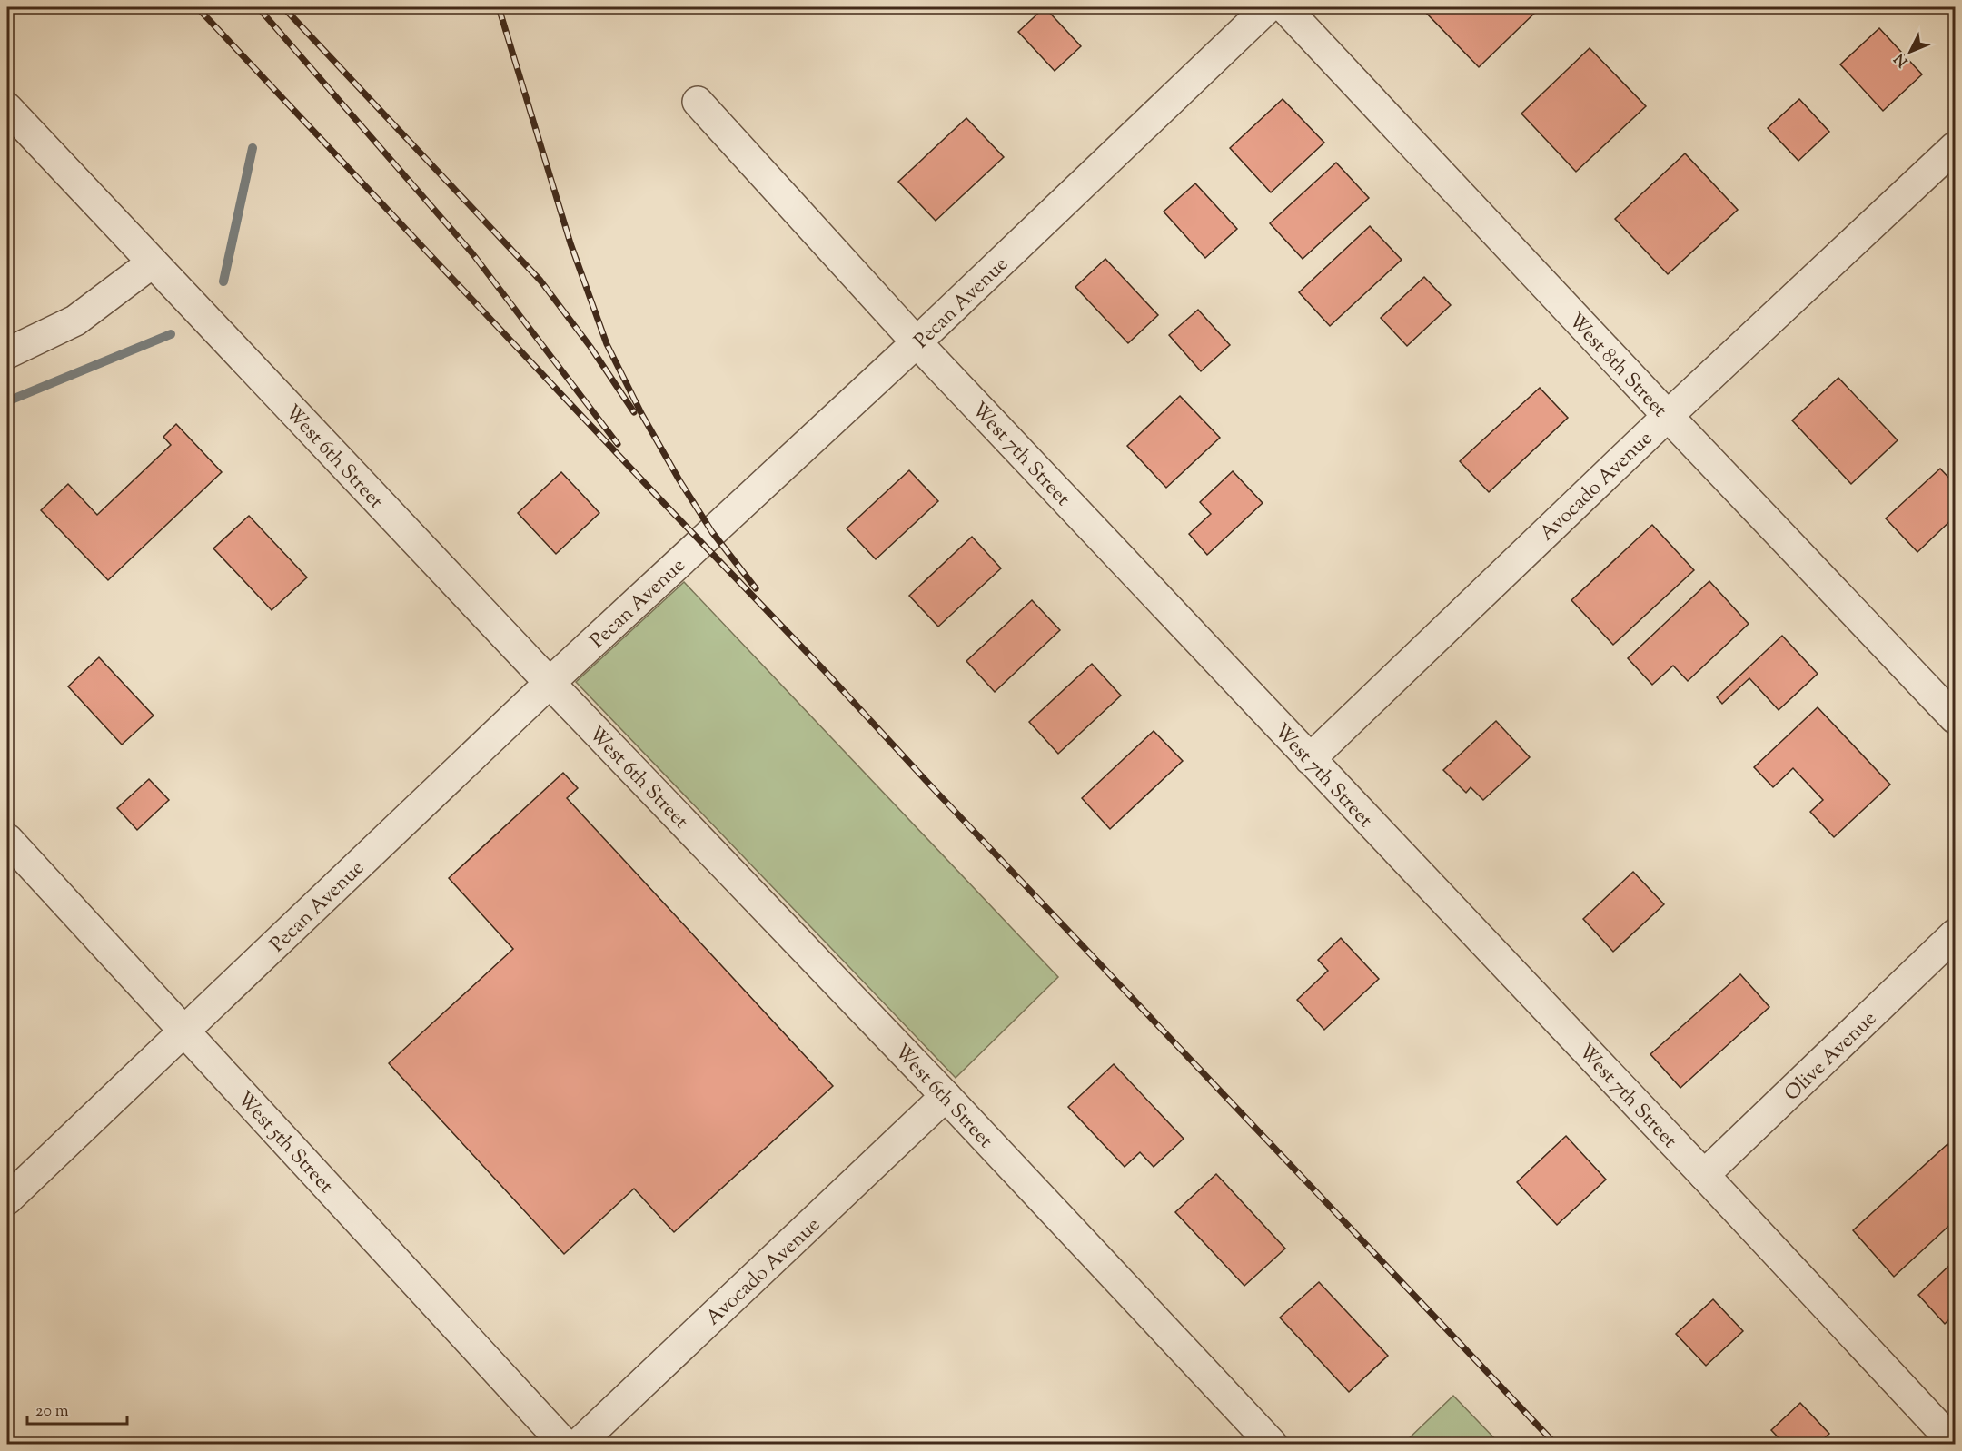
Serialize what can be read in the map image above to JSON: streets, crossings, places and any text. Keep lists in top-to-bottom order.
{
  "streets": {
    "street": [
      "Pecan Avenue",
      "West 8th Street",
      "West 7th Street",
      "West 6th Street",
      "Avocado Avenue",
      "Olive Avenue",
      "West 5th Street"
    ]
  },
  "crossings": [
    ["Pecan Avenue", "West 7th Street"],
    ["Pecan Avenue", "West 6th Street"],
    ["Pecan Avenue", "West 5th Street"],
    ["West 8th Street", "Avocado Avenue"],
    ["West 7th Street", "Avocado Avenue"],
    ["West 7th Street", "Olive Avenue"],
    ["West 6th Street", "Avocado Avenue"]
  ],
  "scale_bar": "20 m",
  "north": "bottom left"
}
